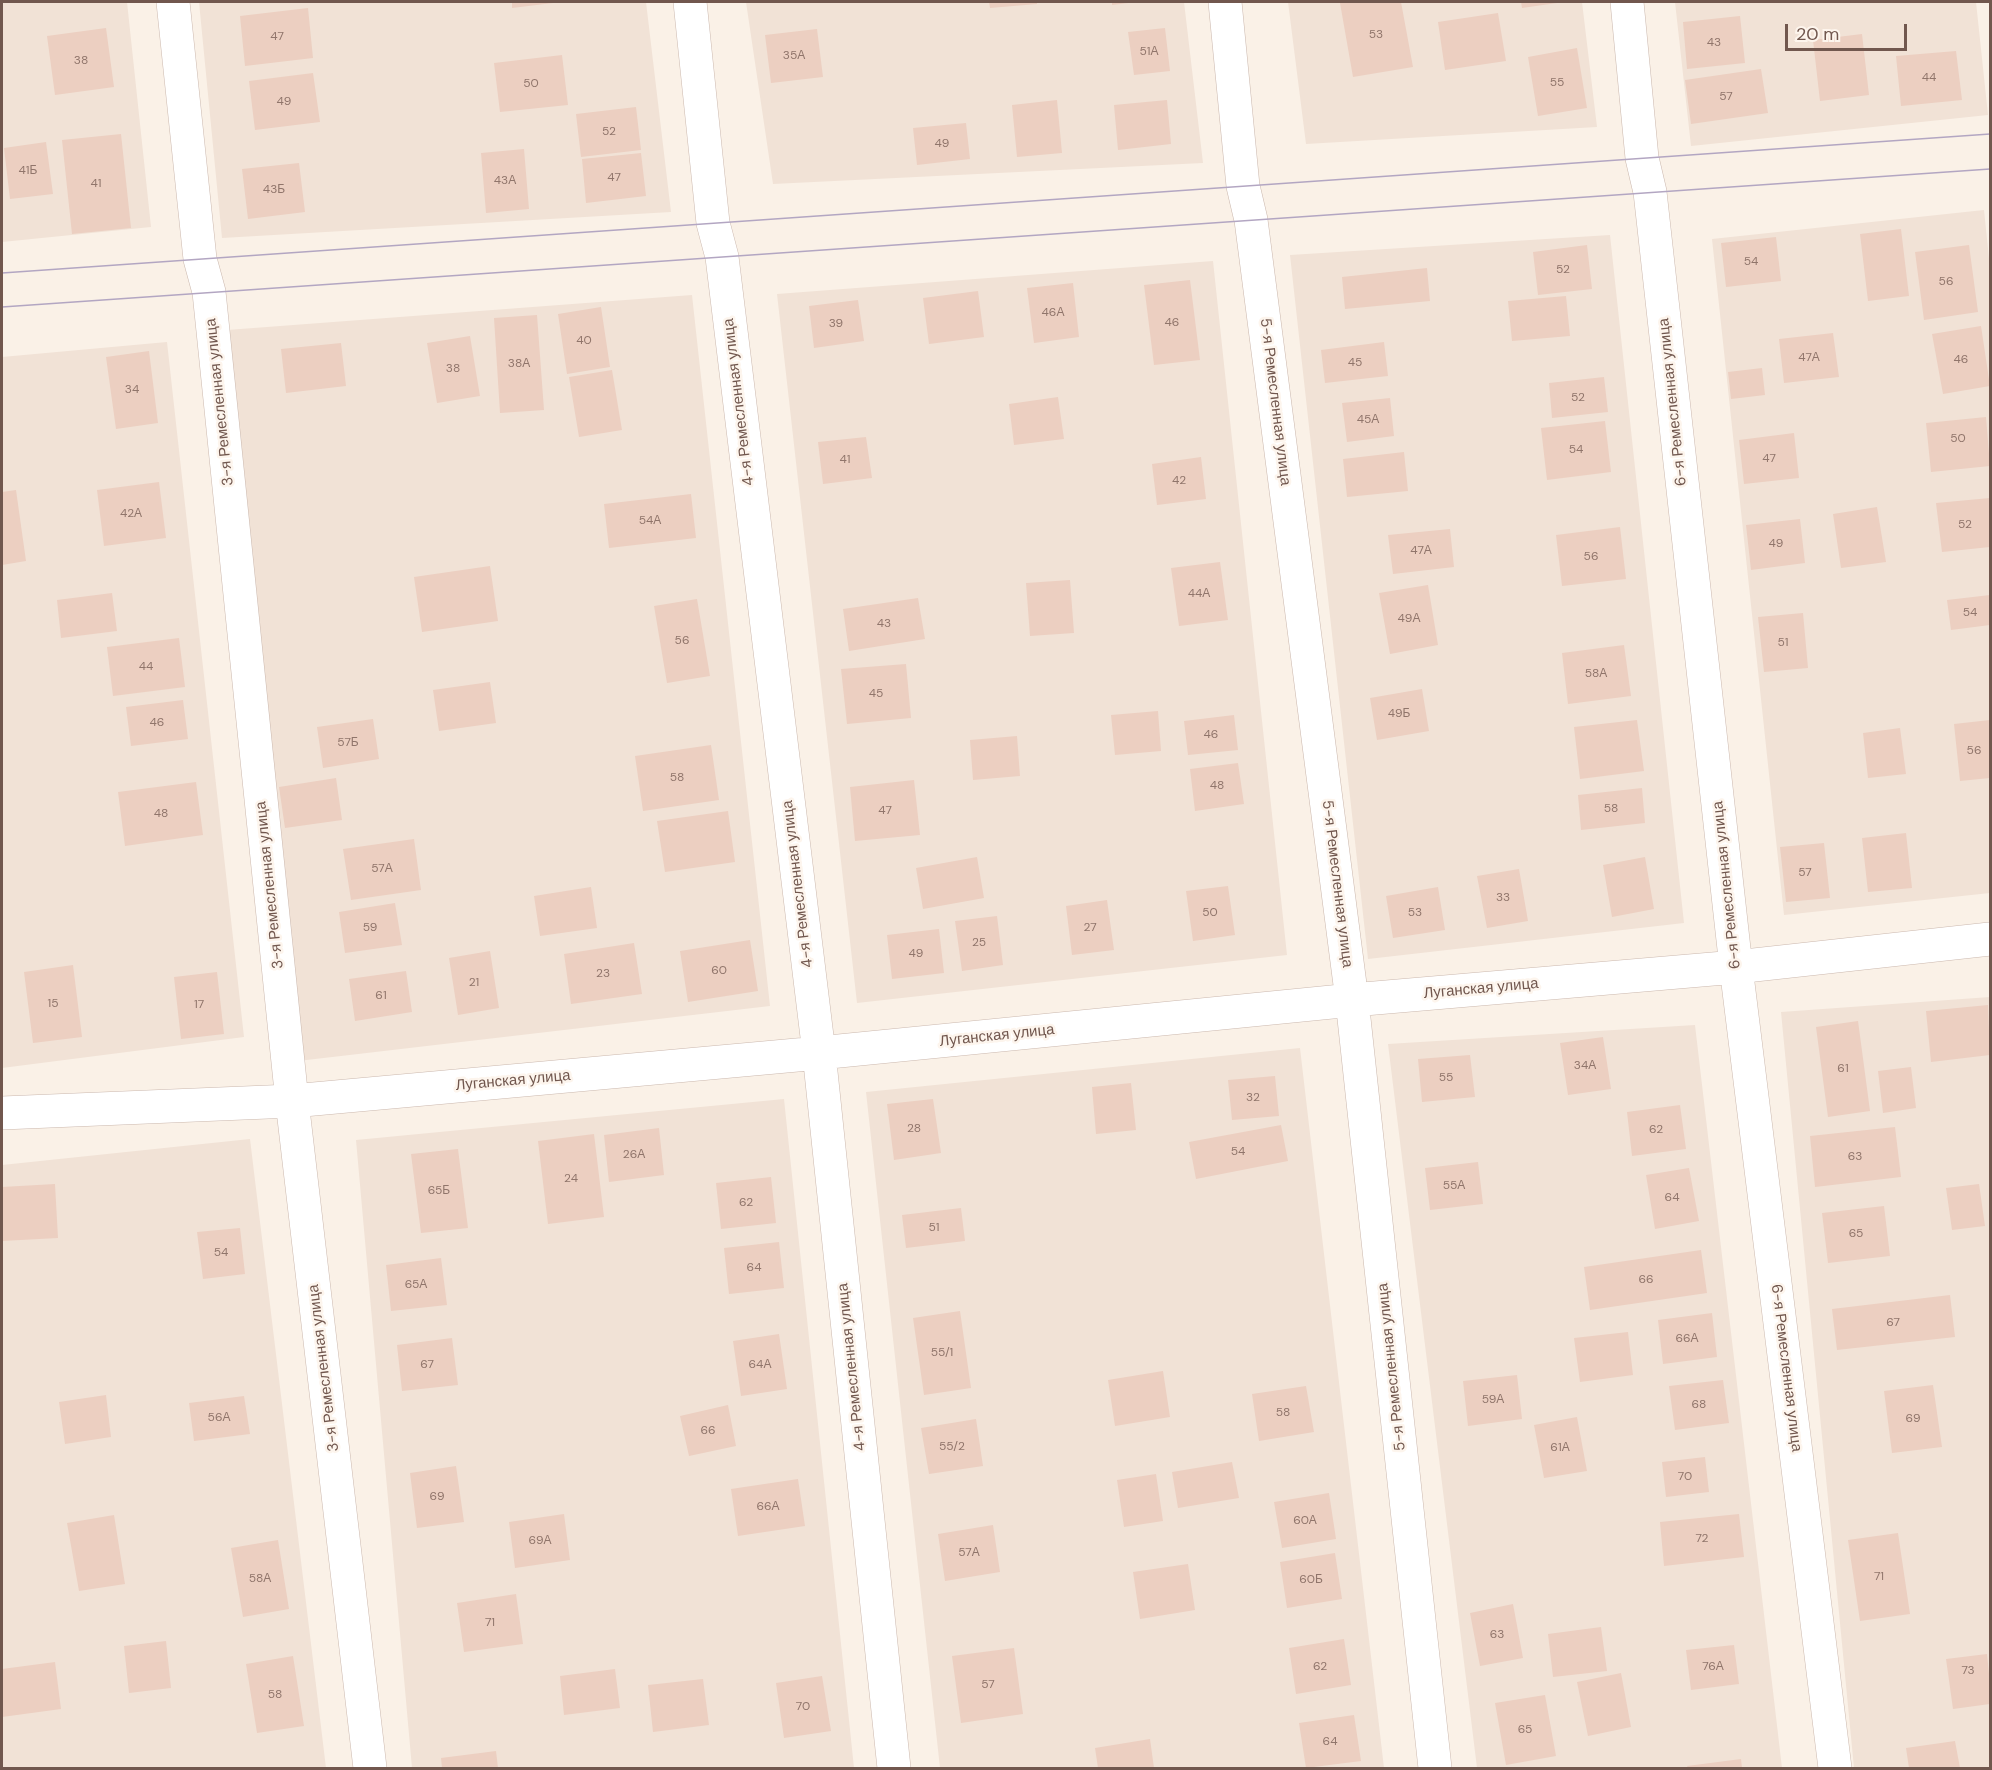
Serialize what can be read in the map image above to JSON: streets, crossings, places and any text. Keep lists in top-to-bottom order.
{
  "streets": {
    "street": [
      "3-я Ремесленная улица",
      "4-я Ремесленная улица",
      "5-я Ремесленная улица",
      "6-я Ремесленная улица",
      "Луганская улица"
    ]
  },
  "crossings": [
    ["3-я Ремесленная улица", "Луганская улица"],
    ["4-я Ремесленная улица", "Луганская улица"],
    ["5-я Ремесленная улица", "Луганская улица"],
    ["6-я Ремесленная улица", "Луганская улица"]
  ],
  "house_numbers": [
    "53",
    "47",
    "43",
    "51А",
    "35А",
    "38",
    "44",
    "55",
    "50",
    "57",
    "49",
    "52",
    "49",
    "41Б",
    "47",
    "43А",
    "41",
    "43Б",
    "54",
    "52",
    "56",
    "46А",
    "46",
    "39",
    "40",
    "47А",
    "46",
    "45",
    "38А",
    "38",
    "34",
    "52",
    "45А",
    "50",
    "54",
    "47",
    "41",
    "42",
    "42А",
    "54А",
    "52",
    "49",
    "47А",
    "56",
    "44А",
    "54",
    "49А",
    "43",
    "56",
    "51",
    "44",
    "58А",
    "45",
    "49Б",
    "46",
    "46",
    "57Б",
    "56",
    "58",
    "48",
    "58",
    "47",
    "48",
    "57А",
    "57",
    "33",
    "50",
    "53",
    "59",
    "27",
    "25",
    "49",
    "60",
    "23",
    "21",
    "61",
    "15",
    "17",
    "34А",
    "61",
    "55",
    "32",
    "28",
    "62",
    "54",
    "26А",
    "63",
    "24",
    "55А",
    "65Б",
    "64",
    "62",
    "51",
    "65",
    "54",
    "64",
    "66",
    "65А",
    "67",
    "66А",
    "55/1",
    "67",
    "64А",
    "59А",
    "68",
    "58",
    "56А",
    "69",
    "66",
    "55/2",
    "61А",
    "70",
    "69",
    "66А",
    "60А",
    "72",
    "69А",
    "57А",
    "71",
    "58А",
    "60Б",
    "71",
    "63",
    "62",
    "76А",
    "73",
    "57",
    "58",
    "70",
    "65",
    "64"
  ],
  "scale_bar": "20 m"
}
